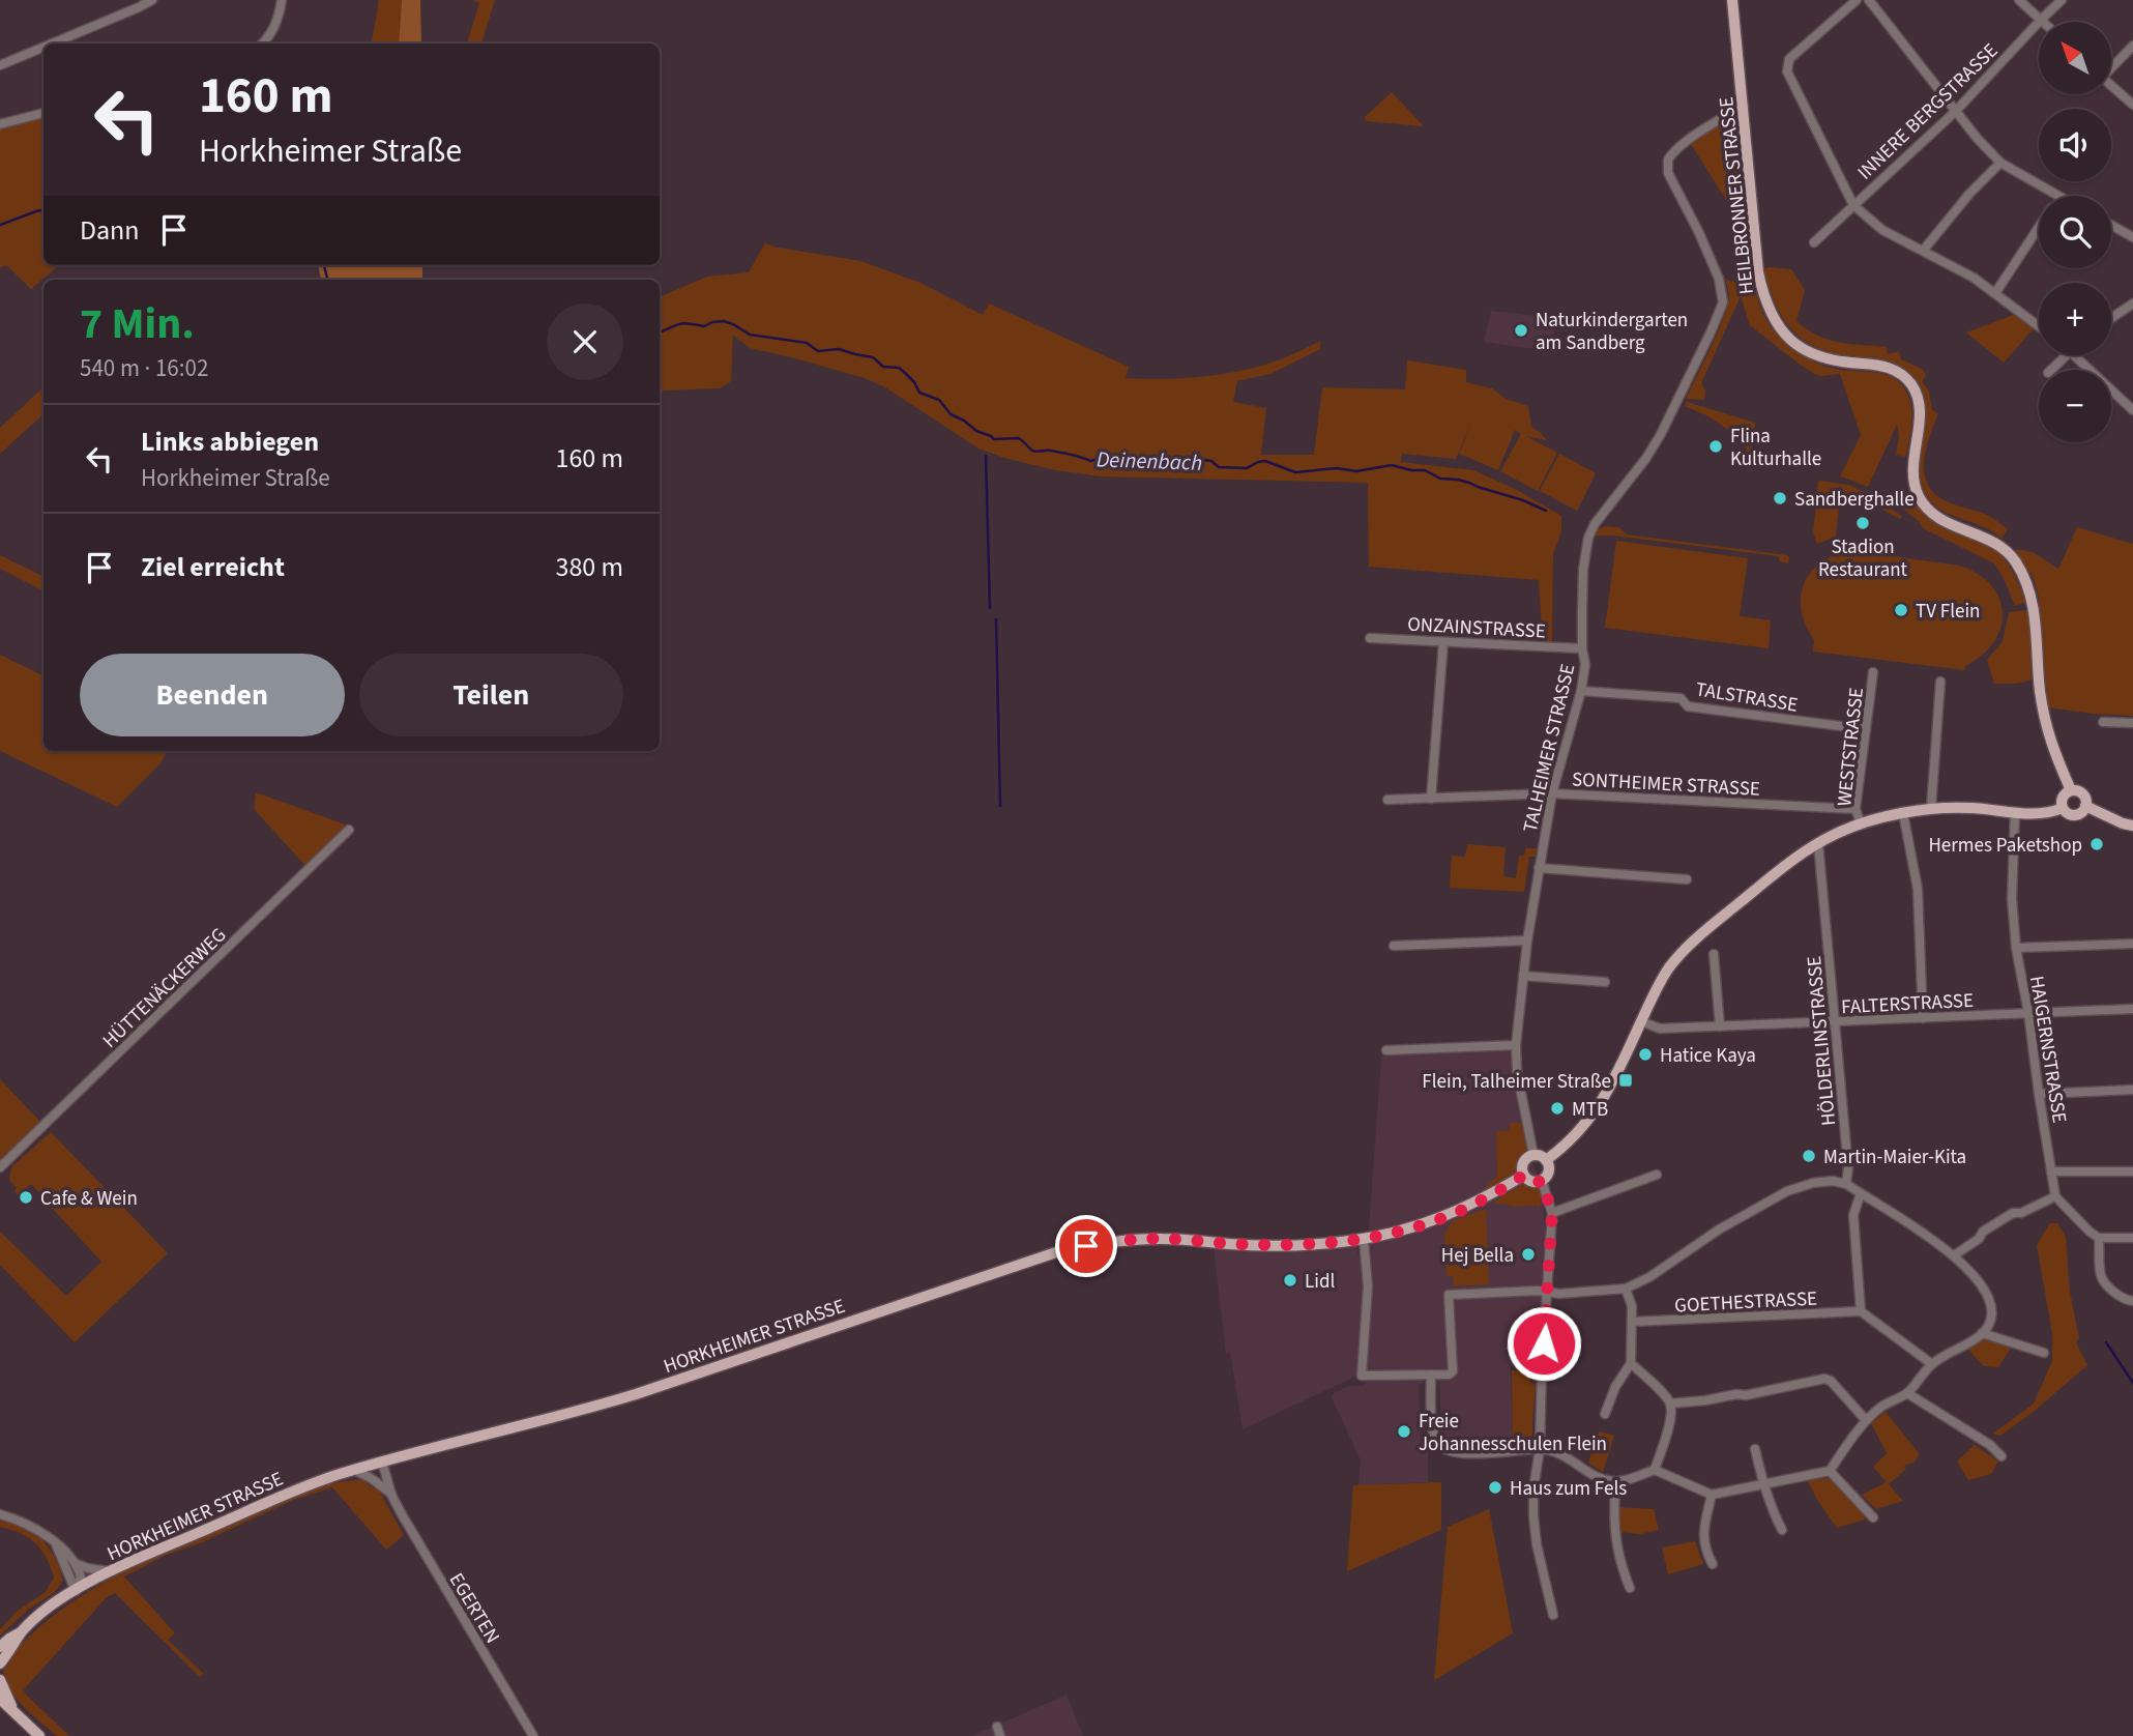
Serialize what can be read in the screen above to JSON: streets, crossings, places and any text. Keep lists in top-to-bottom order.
{
  "streets": {
    "main road": ["HEILBRONNER STRASSE", "HORKHEIMER STRASSE"],
    "street": [
      "INNERE BERGSTRASSE",
      "ONZAINSTRASSE",
      "TALSTRASSE",
      "WESTSTRASSE",
      "TALHEIMER STRASSE",
      "SONTHEIMER STRASSE",
      "HÜTTENÄCKERWEG",
      "FALTERSTRASSE",
      "HÖLDERLINSTRASSE",
      "HAIGERNSTRASSE",
      "GOETHESTRASSE",
      "EGERTEN"
    ]
  },
  "crossings": [
    ["HEILBRONNER STRASSE", "TALHEIMER STRASSE"],
    ["ONZAINSTRASSE", "TALHEIMER STRASSE"],
    ["TALSTRASSE", "WESTSTRASSE"],
    ["TALSTRASSE", "TALHEIMER STRASSE"],
    ["WESTSTRASSE", "SONTHEIMER STRASSE"],
    ["TALHEIMER STRASSE", "SONTHEIMER STRASSE"],
    ["TALHEIMER STRASSE", "HORKHEIMER STRASSE"],
    ["FALTERSTRASSE", "HÖLDERLINSTRASSE"],
    ["FALTERSTRASSE", "HAIGERNSTRASSE"],
    ["HORKHEIMER STRASSE", "EGERTEN"]
  ],
  "water": ["Deinenbach"],
  "places": {
    "other": [
      "Naturkindergarten am Sandberg",
      "Flina Kulturhalle",
      "Sandberghalle",
      "Stadion Restaurant",
      "TV Flein",
      "Hermes Paketshop",
      "Hatice Kaya",
      "MTB",
      "Martin-Maier-Kita",
      "Cafe & Wein",
      "Hej Bella",
      "Lidl",
      "Freie Johannesschulen Flein",
      "Haus zum Fels"
    ],
    "transit": ["Flein, Talheimer Straße"]
  },
  "north": "top left",
  "page": {
    "map_buttons": ["+", "−"],
    "turn": ["160 m", "Horkheimer Straße"],
    "then": "Dann",
    "heading": ["7 Min.", "540 m · 16:02"],
    "list": [
      {
        "name": "Links abbiegen",
        "note": "Horkheimer Straße",
        "value": "160 m"
      },
      {
        "name": "Ziel erreicht",
        "value": "380 m"
      }
    ],
    "buttons": ["Beenden", "Teilen"]
  }
}
